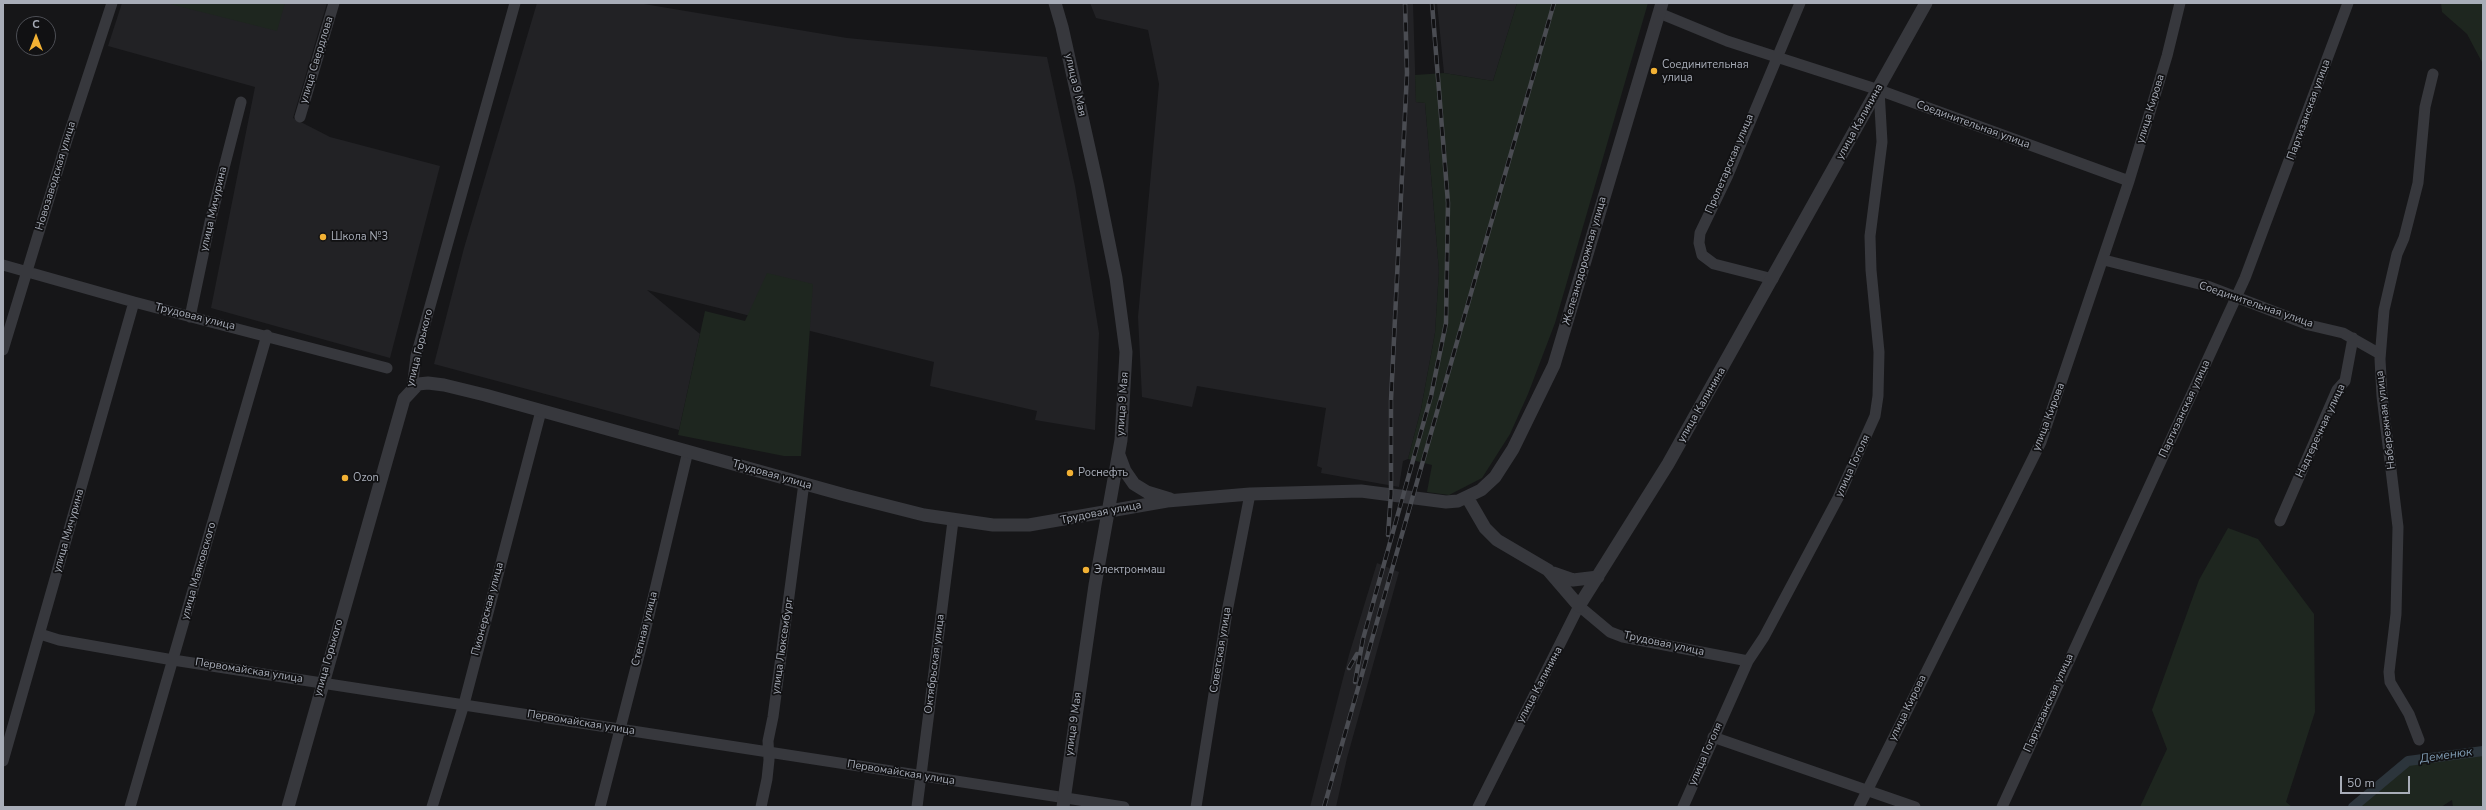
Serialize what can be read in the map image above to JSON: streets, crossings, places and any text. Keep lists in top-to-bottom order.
{
  "streets": {
    "street": [
      "улица Свердлова",
      "улица 9 Мая",
      "улица Кирова",
      "Партизанская улица",
      "улица Калинина",
      "Соединительная улица",
      "Пролетарская улица",
      "Новозаводская улица",
      "улица Мичурина",
      "Железнодорожная улица",
      "Трудовая улица",
      "улица Горького",
      "Набережная улица",
      "Надтеречная улица",
      "улица Гоголя",
      "улица Маяковского",
      "Пионерская улица",
      "Степная улица",
      "улица Люксембург",
      "Советская улица",
      "Октябрьская улица",
      "Первомайская улица"
    ]
  },
  "crossings": [
    ["улица 9 Мая", "Трудовая улица"],
    ["улица 9 Мая", "Первомайская улица"],
    ["улица Кирова", "Соединительная улица"],
    ["Партизанская улица", "Соединительная улица"],
    ["улица Калинина", "Соединительная улица"],
    ["улица Калинина", "Пролетарская улица"],
    ["улица Калинина", "Трудовая улица"],
    ["улица Калинина", "улица Гоголя"],
    ["Соединительная улица", "Пролетарская улица"],
    ["Соединительная улица", "Железнодорожная улица"],
    ["Соединительная улица", "Набережная улица"],
    ["Соединительная улица", "Надтеречная улица"],
    ["Соединительная улица", "улица Гоголя"],
    ["Новозаводская улица", "Трудовая улица"],
    ["улица Мичурина", "Трудовая улица"],
    ["улица Мичурина", "Первомайская улица"],
    ["Железнодорожная улица", "Трудовая улица"],
    ["Трудовая улица", "улица Горького"],
    ["Трудовая улица", "улица Гоголя"],
    ["Трудовая улица", "улица Маяковского"],
    ["Трудовая улица", "Пионерская улица"],
    ["Трудовая улица", "Степная улица"],
    ["Трудовая улица", "улица Люксембург"],
    ["Трудовая улица", "Советская улица"],
    ["Трудовая улица", "Октябрьская улица"],
    ["улица Горького", "Первомайская улица"],
    ["улица Маяковского", "Первомайская улица"],
    ["Пионерская улица", "Первомайская улица"],
    ["Степная улица", "Первомайская улица"],
    ["улица Люксембург", "Первомайская улица"],
    ["Октябрьская улица", "Первомайская улица"]
  ],
  "water": ["Деменюк"],
  "places": [
    "Соединительная улица",
    "Школа №3",
    "Роснефть",
    "Ozon",
    "Электронмаш"
  ],
  "scale_bar": "50 m",
  "north": "top"
}
